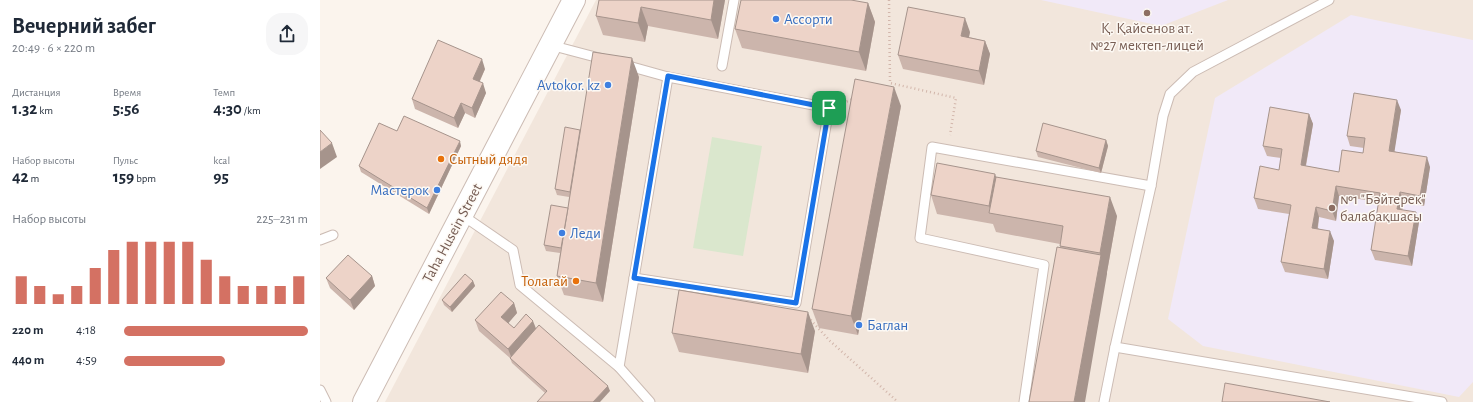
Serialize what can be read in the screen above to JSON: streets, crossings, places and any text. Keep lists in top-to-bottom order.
{
  "streets": {
    "street": ["Taha Husein Street"]
  },
  "places": [
    "Қ. Қайсенов ат. №27 мектеп-лицей",
    "Ассорти",
    "Avtokor. kz",
    "Сытный дядя",
    "Мастерок",
    "№1 \"Бәйтерек\" балабақшасы",
    "Леди",
    "Толагай",
    "Баглан"
  ],
  "page": {
    "heading": ["Вечерний забег", "20:49 · 6 × 220 m"],
    "stats": [
      ["Дистанция", "1.32 km"],
      ["Время", "5:56"],
      ["Темп", "4:30 /km"],
      ["Набор высоты", "42 m"],
      ["Пульс", "159 bpm"],
      ["kcal", "95"]
    ],
    "chart": ["Набор высоты", "225–231 m"],
    "list": [
      {
        "name": "220 m",
        "note": "4:18"
      },
      {
        "name": "440 m",
        "note": "4:59"
      }
    ]
  }
}
